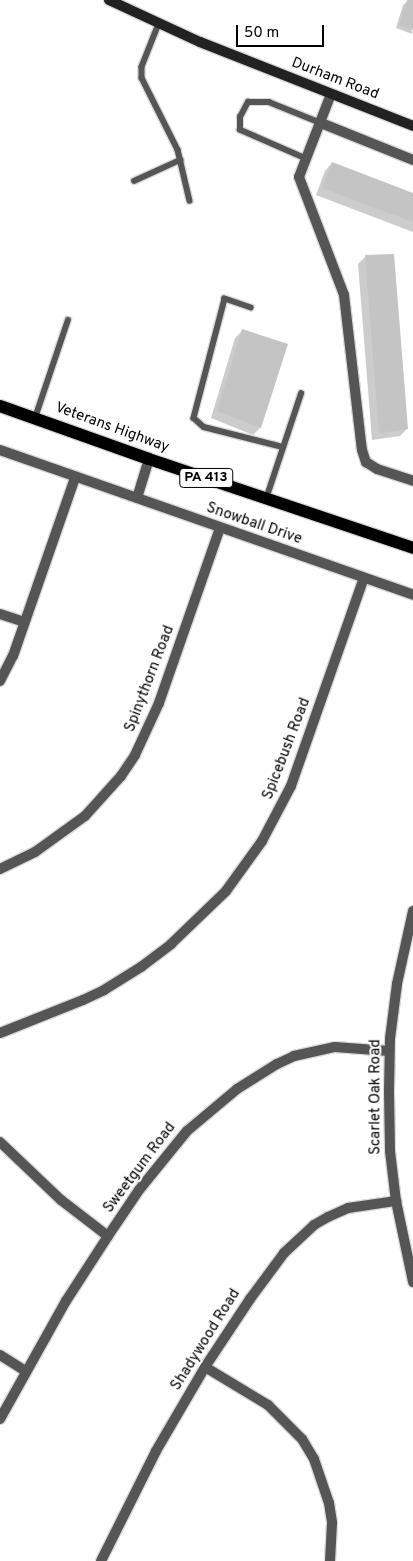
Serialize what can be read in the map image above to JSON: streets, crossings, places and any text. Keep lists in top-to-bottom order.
{
  "streets": {
    "main road": ["Durham Road", "Veterans Highway", "PA 413"],
    "street": [
      "Snowball Drive",
      "Spinythorn Road",
      "Spicebush Road",
      "Scarlet Oak Road",
      "Sweetgum Road",
      "Shadywood Road"
    ]
  },
  "crossings": [
    ["Snowball Drive", "Spinythorn Road"],
    ["Snowball Drive", "Spicebush Road"],
    ["Scarlet Oak Road", "Sweetgum Road"],
    ["Scarlet Oak Road", "Shadywood Road"]
  ],
  "scale_bar": "50 m"
}
